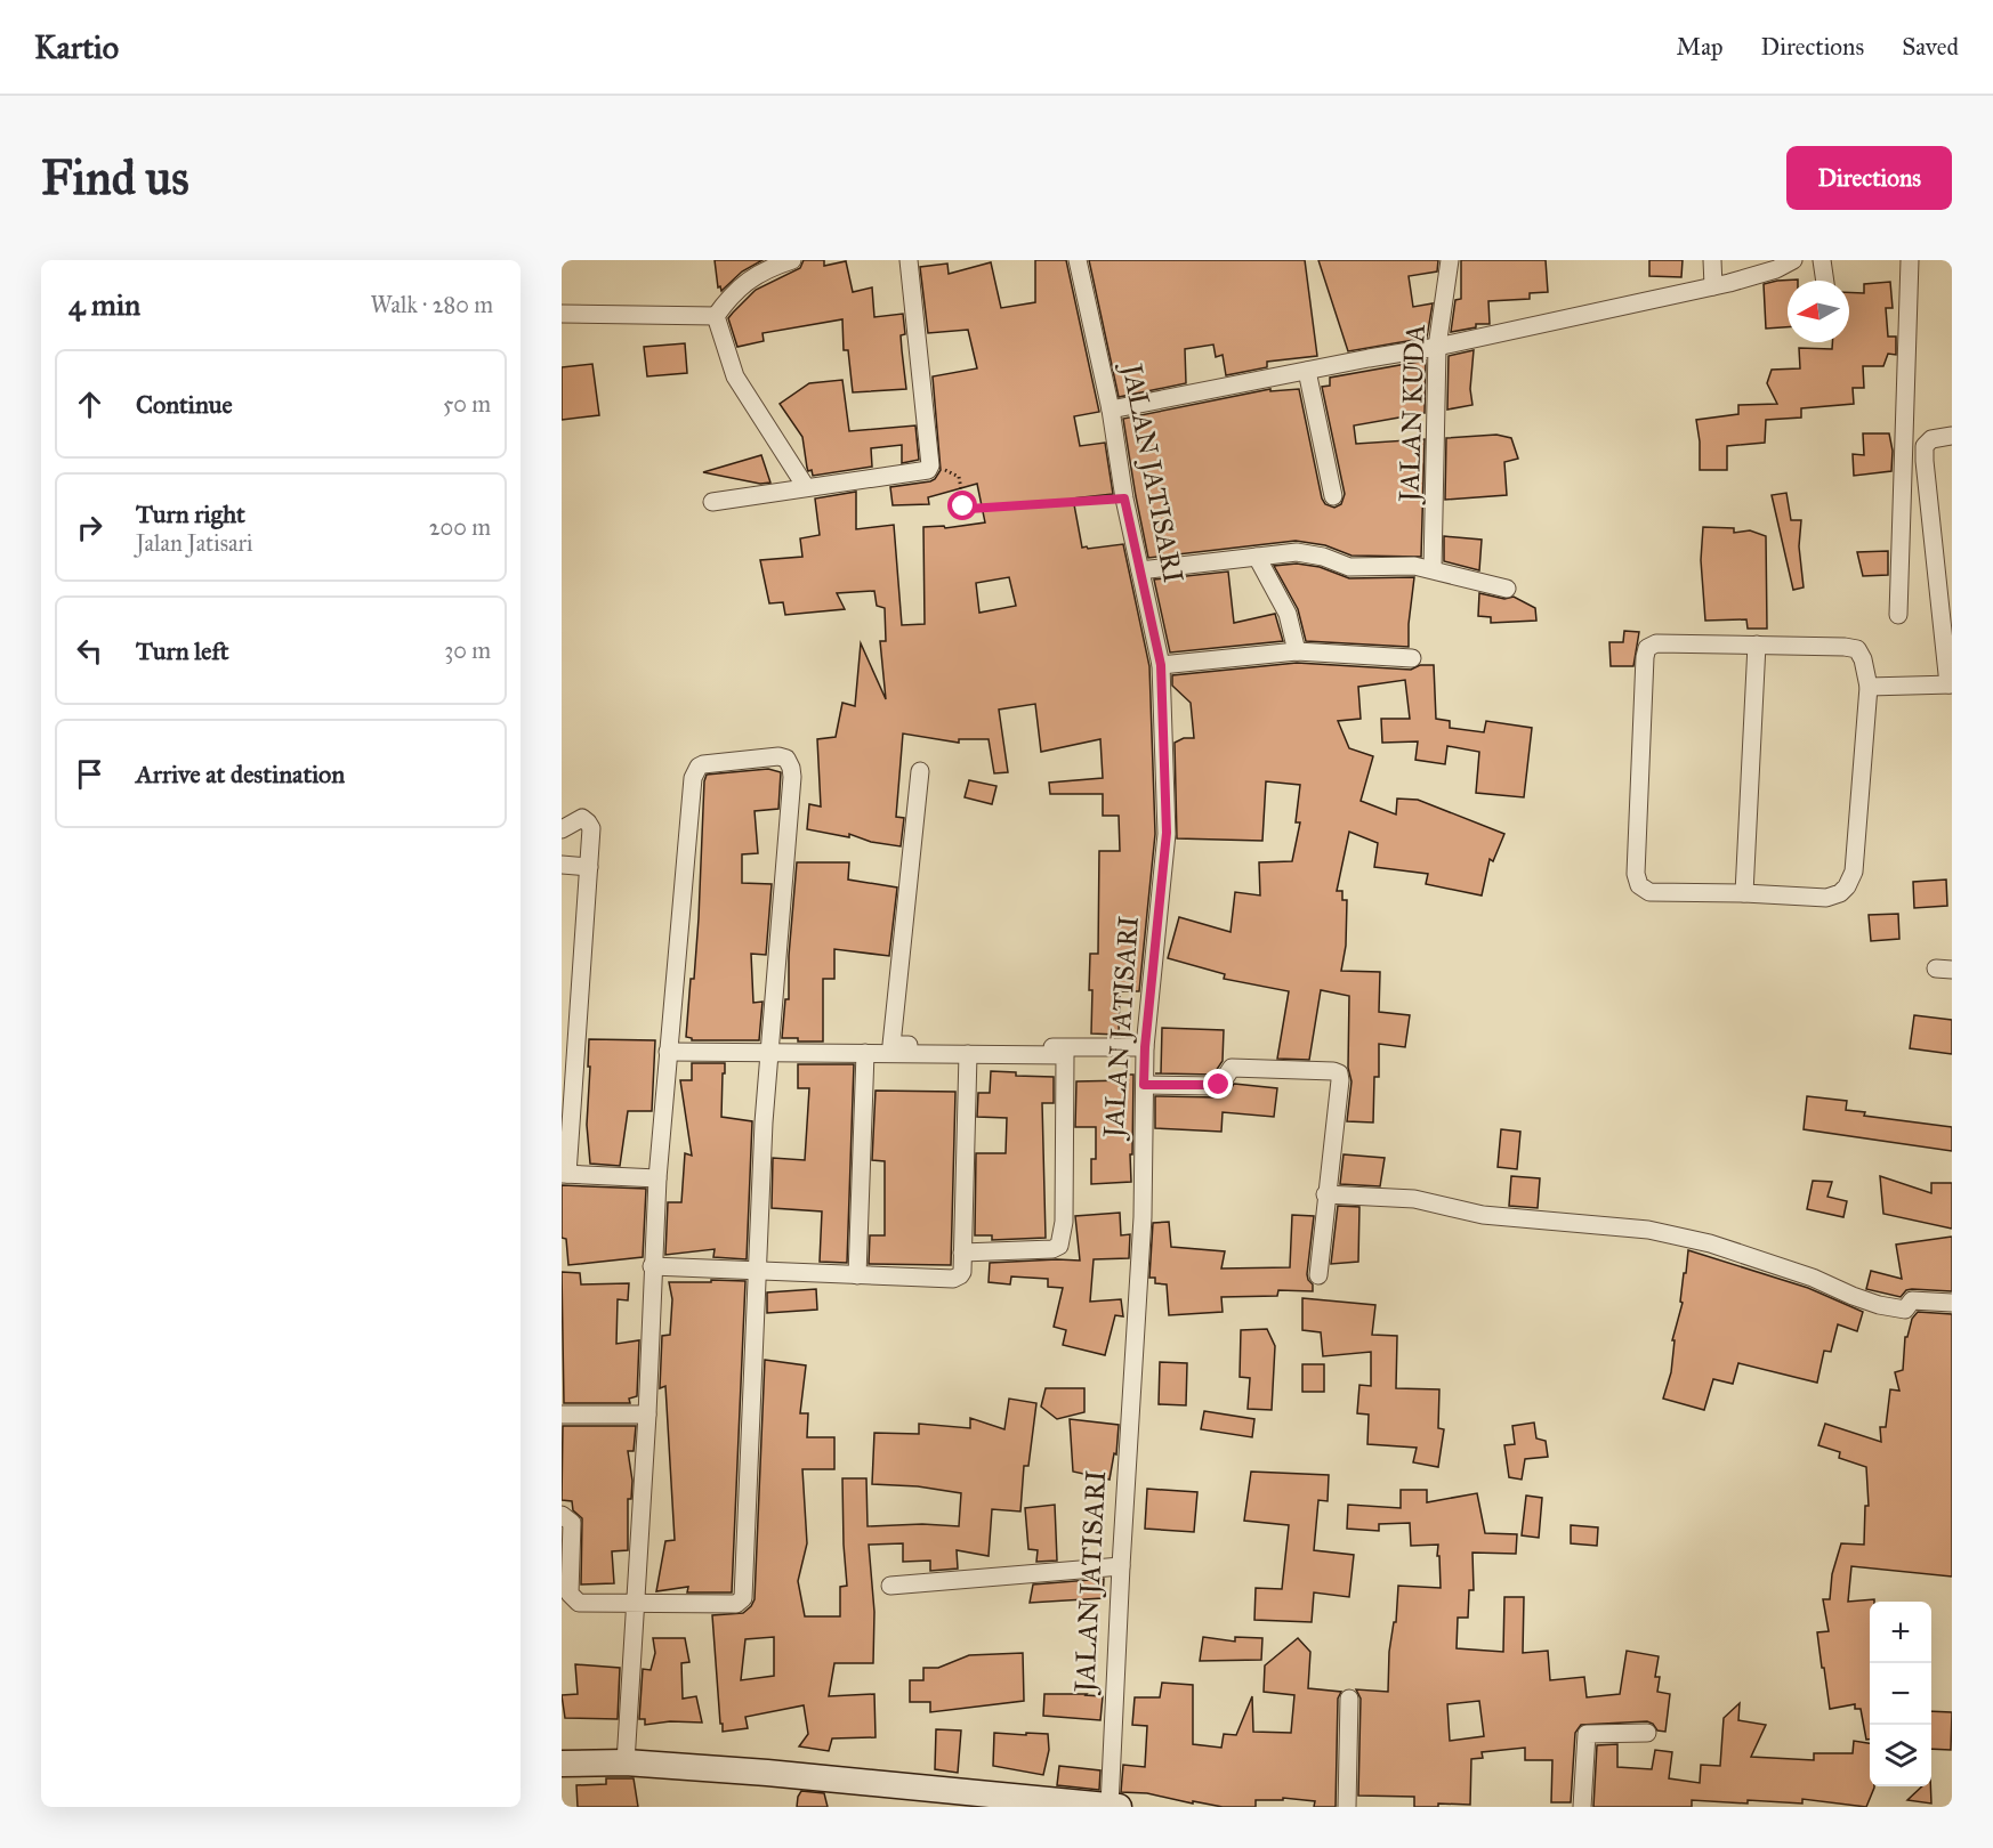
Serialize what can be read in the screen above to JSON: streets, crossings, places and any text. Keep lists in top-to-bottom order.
{
  "streets": {
    "street": ["JALAN KUDA", "JALAN JATISARI"]
  },
  "north": "left",
  "page": {
    "header": "Kartio",
    "nav": ["Map", "Directions", "Saved"],
    "buttons": "Directions",
    "title": "Find us",
    "heading": ["4 min", "Walk · 280 m"],
    "list": [
      ["Continue", "50 m"],
      ["Turn right", "Jalan Jatisari", "200 m"],
      ["Turn left", "30 m"],
      "Arrive at destination"
    ],
    "map_buttons": ["+", "−"]
  }
}
